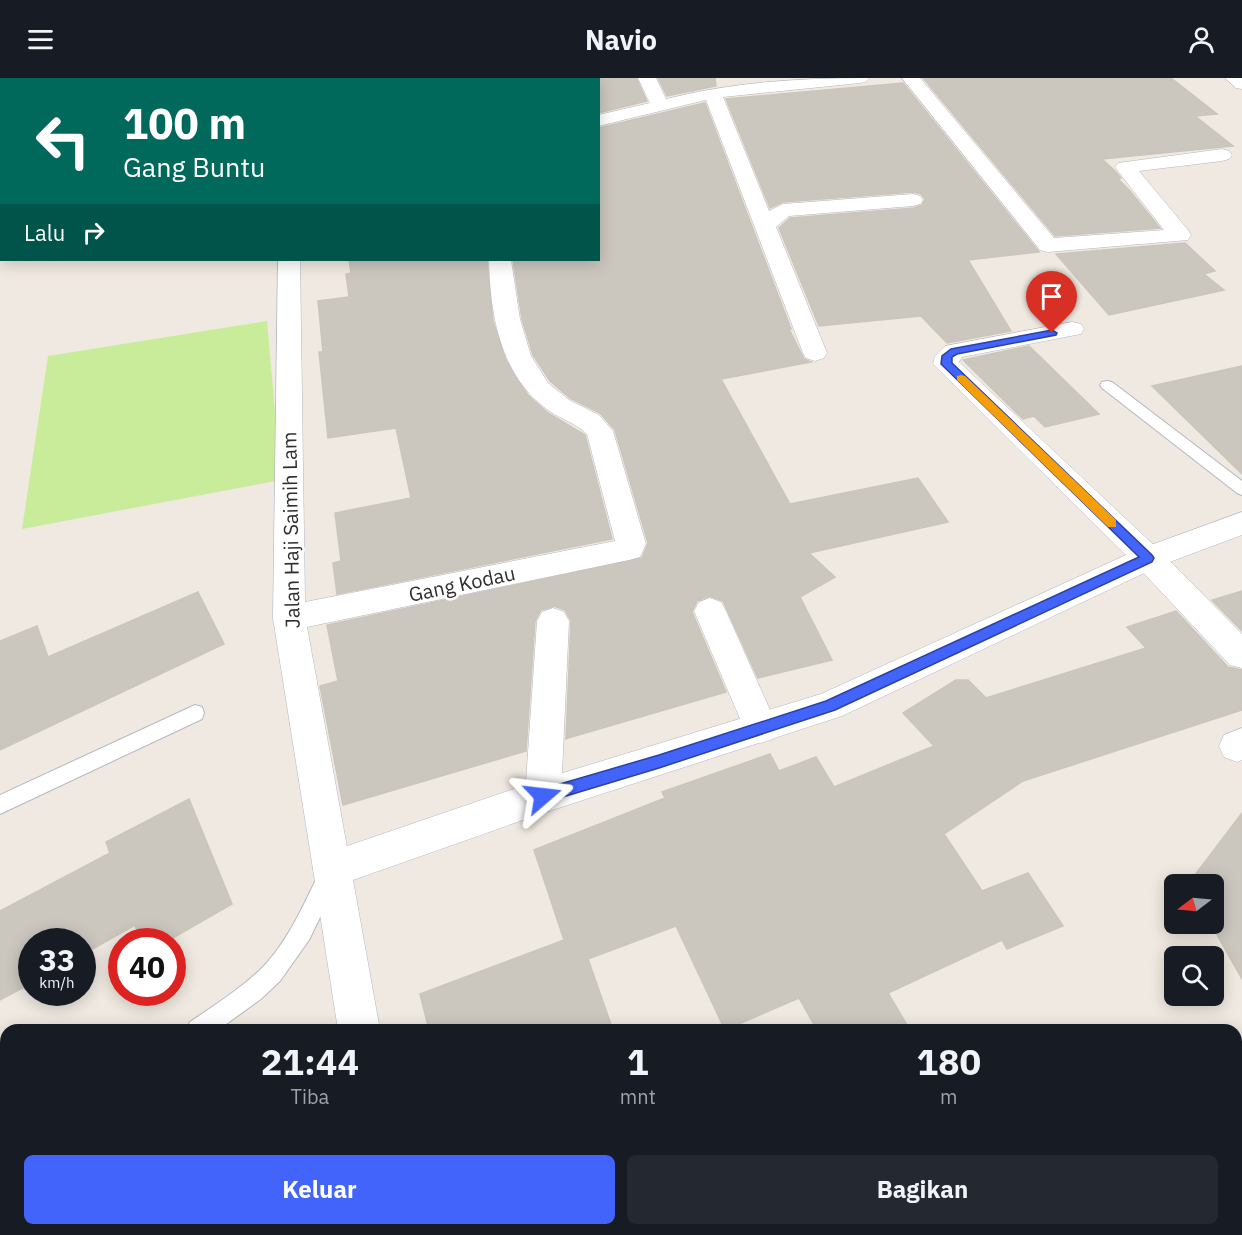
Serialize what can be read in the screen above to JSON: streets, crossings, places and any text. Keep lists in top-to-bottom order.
{
  "streets": {
    "street": ["Jalan Haji Saimih Lam", "Gang Kodau"]
  },
  "crossings": [
    ["Jalan Haji Saimih Lam", "Gang Kodau"]
  ],
  "north": "left",
  "page": {
    "header": "Navio",
    "turn": ["100 m", "Gang Buntu"],
    "then": "Lalu",
    "speed": "33 km/h",
    "limit": "40",
    "eta": [
      "21:44",
      "Tiba",
      "1",
      "mnt",
      "180",
      "m"
    ],
    "buttons": ["Keluar", "Bagikan"]
  }
}
